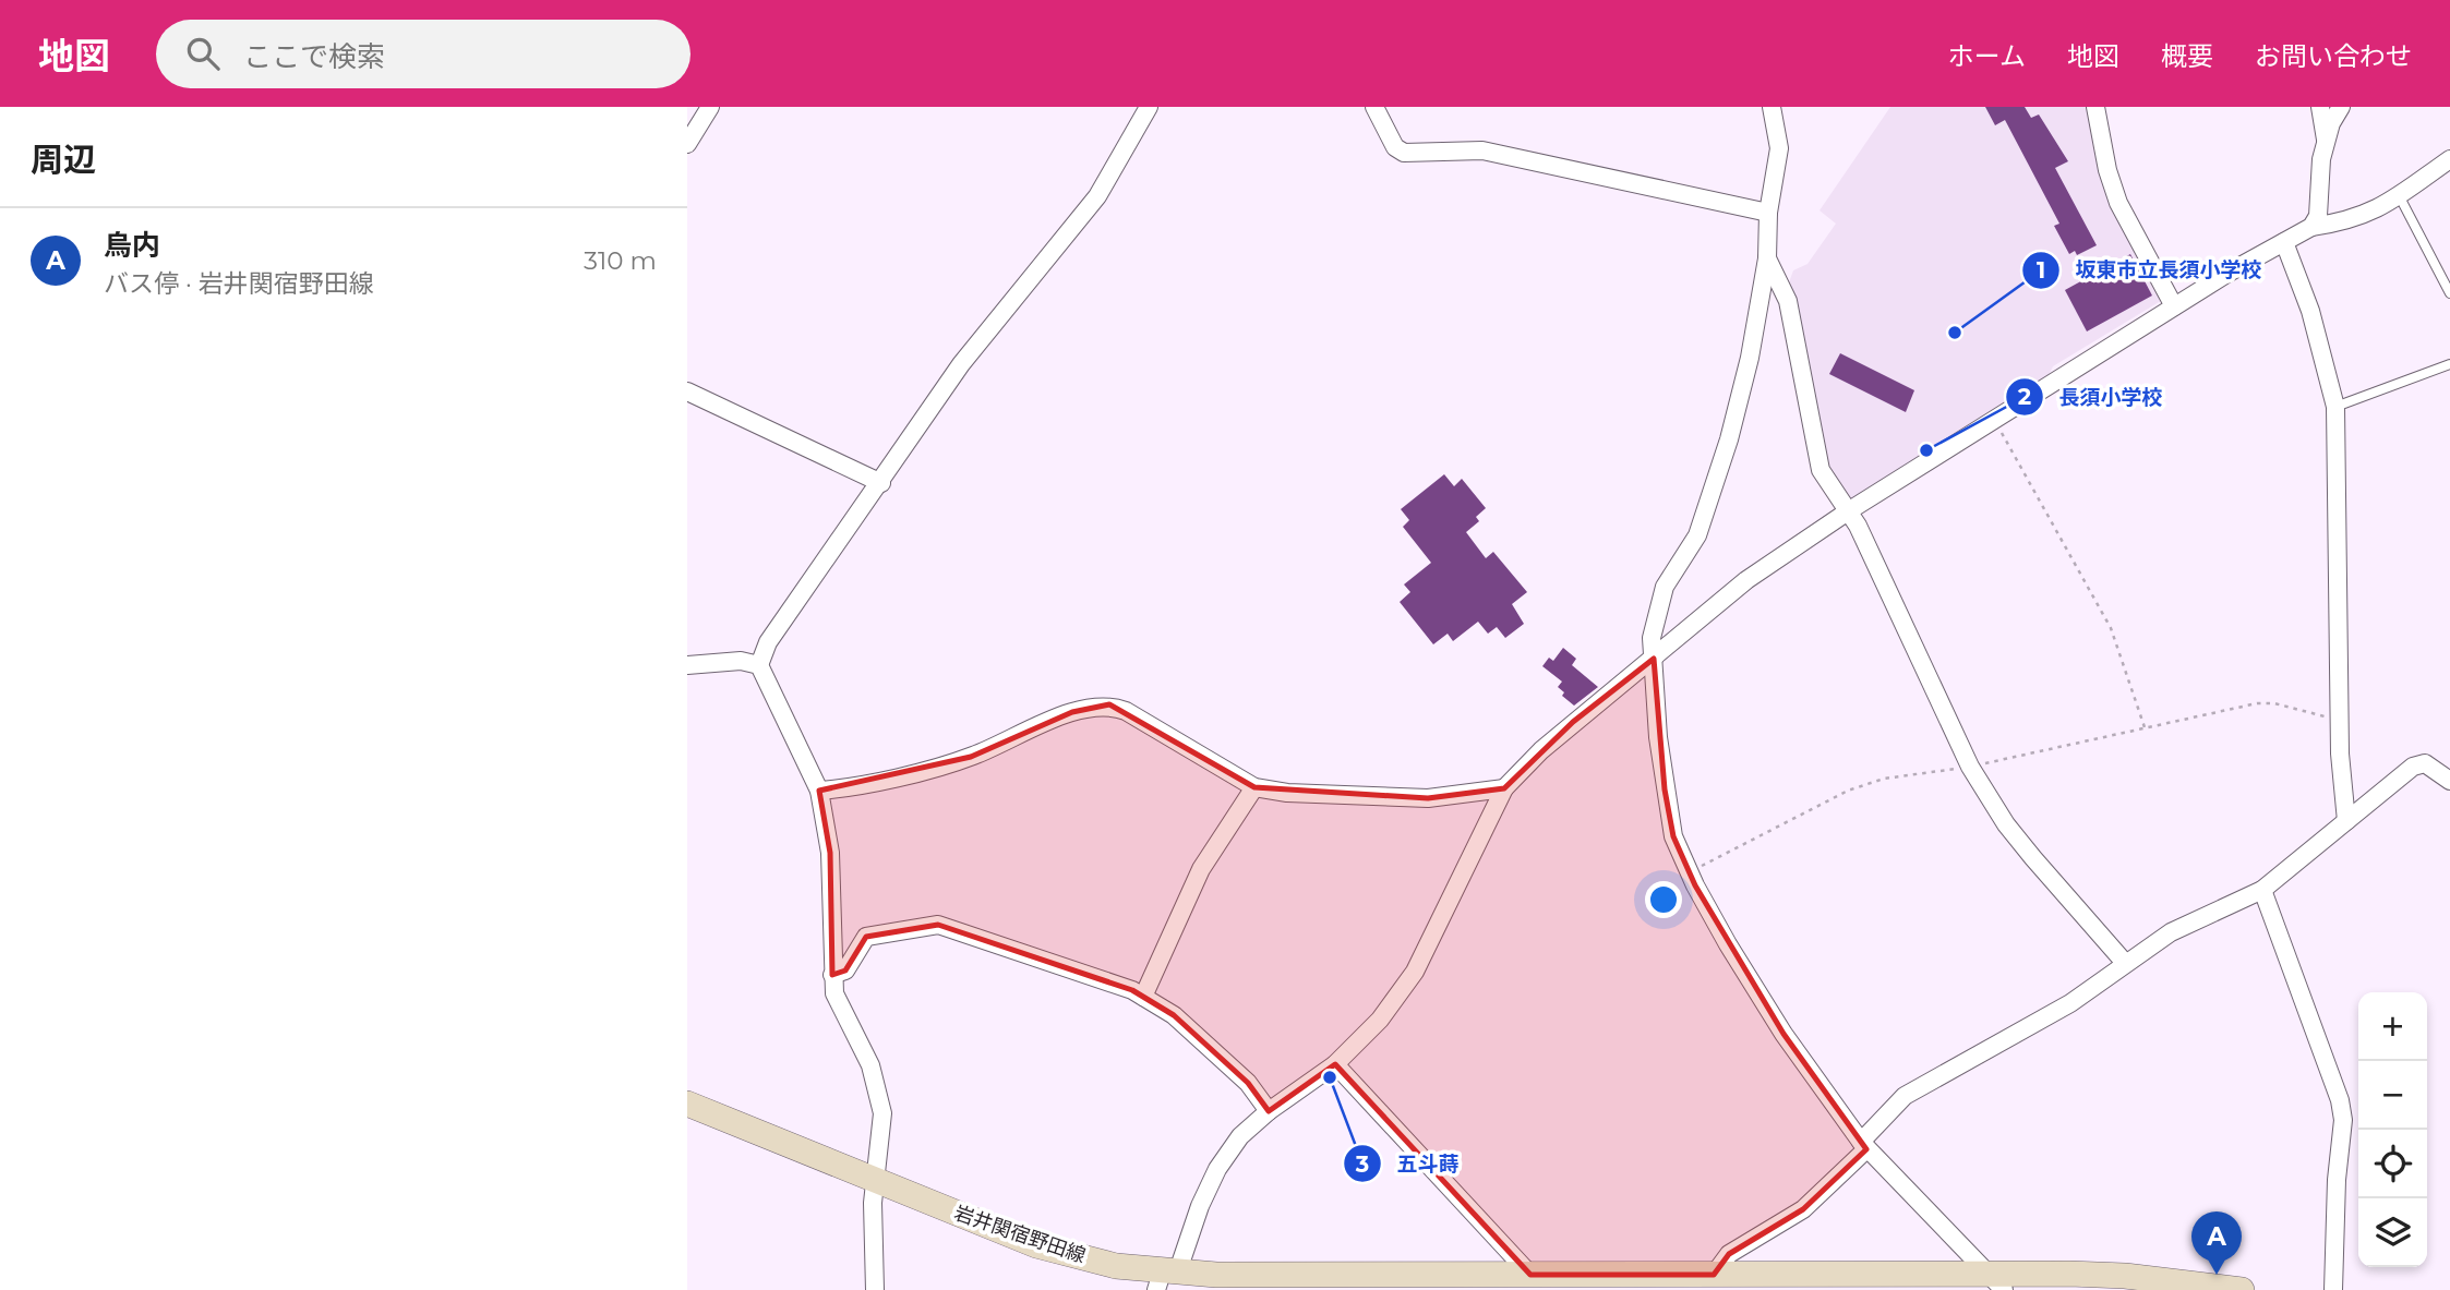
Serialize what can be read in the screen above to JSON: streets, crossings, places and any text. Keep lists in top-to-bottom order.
{
  "streets": {
    "main road": ["岩井関宿野田線"]
  },
  "places": ["坂東市立長須小学校", "長須小学校", "五斗蒔"],
  "page": {
    "header": "地図",
    "search": "ここで検索",
    "nav": [
      "ホーム",
      "地図",
      "概要",
      "お問い合わせ"
    ],
    "heading": "周辺",
    "list": [
      {
        "mark": "A",
        "name": "烏内",
        "note": "バス停 · 岩井関宿野田線",
        "value": "310 m"
      }
    ],
    "map_buttons": ["+", "−"],
    "pins": "A"
  }
}
